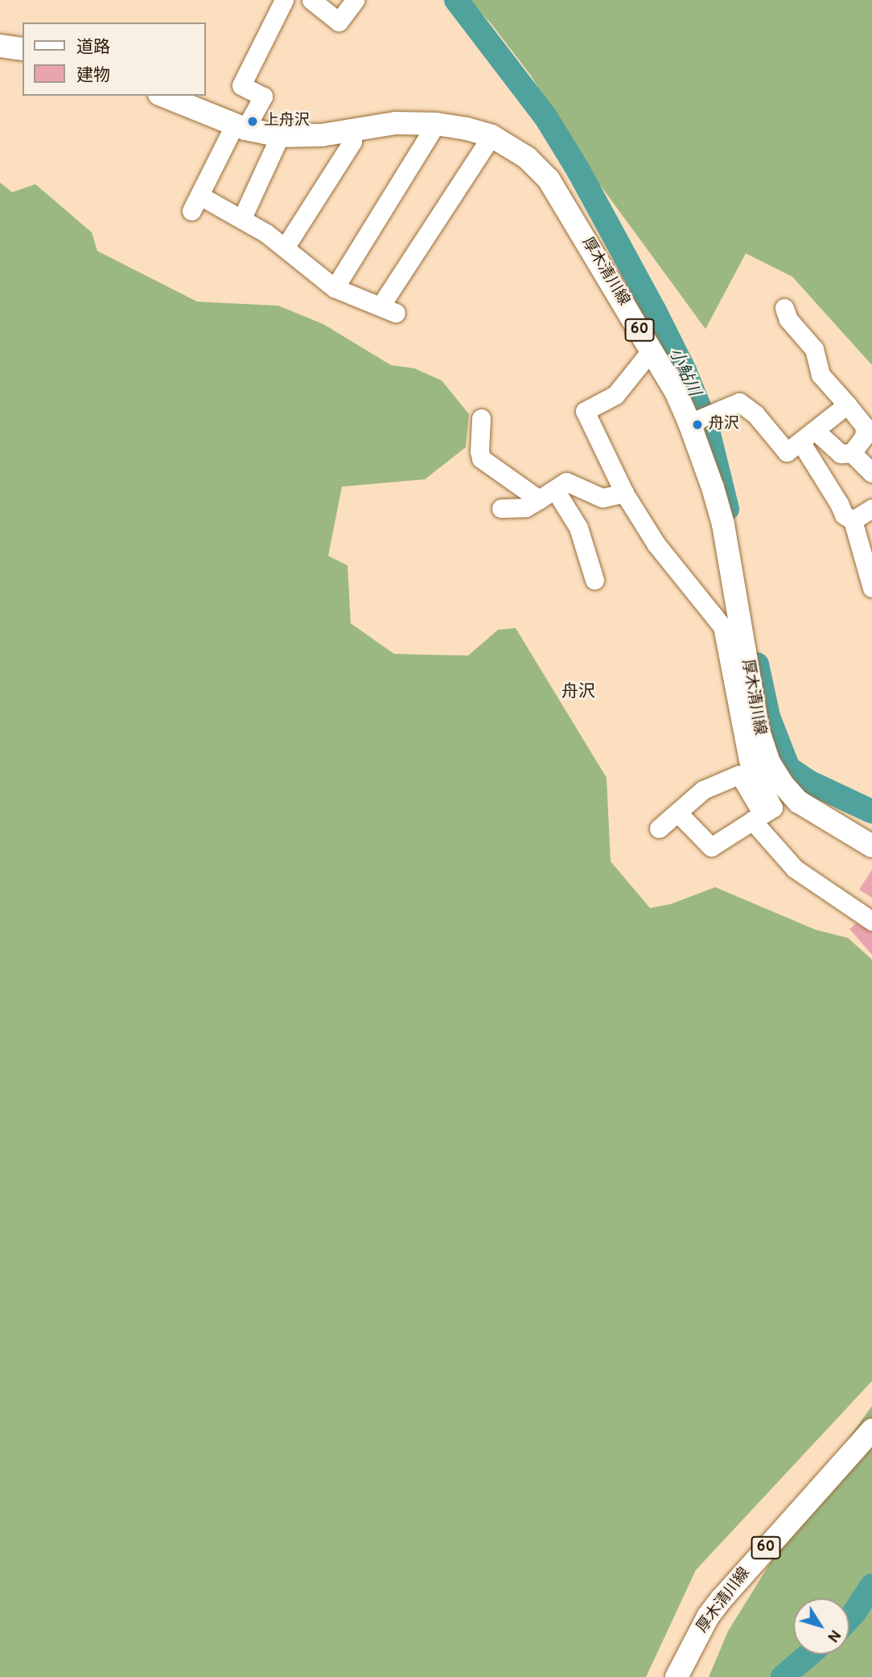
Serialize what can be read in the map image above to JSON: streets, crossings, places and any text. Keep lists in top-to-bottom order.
{
  "streets": {
    "main road": ["厚木清川線", "60"]
  },
  "districts": ["舟沢"],
  "water": ["小鮎川"],
  "places": ["上舟沢", "舟沢"],
  "legend": ["道路", "建物"],
  "north": "bottom right"
}
